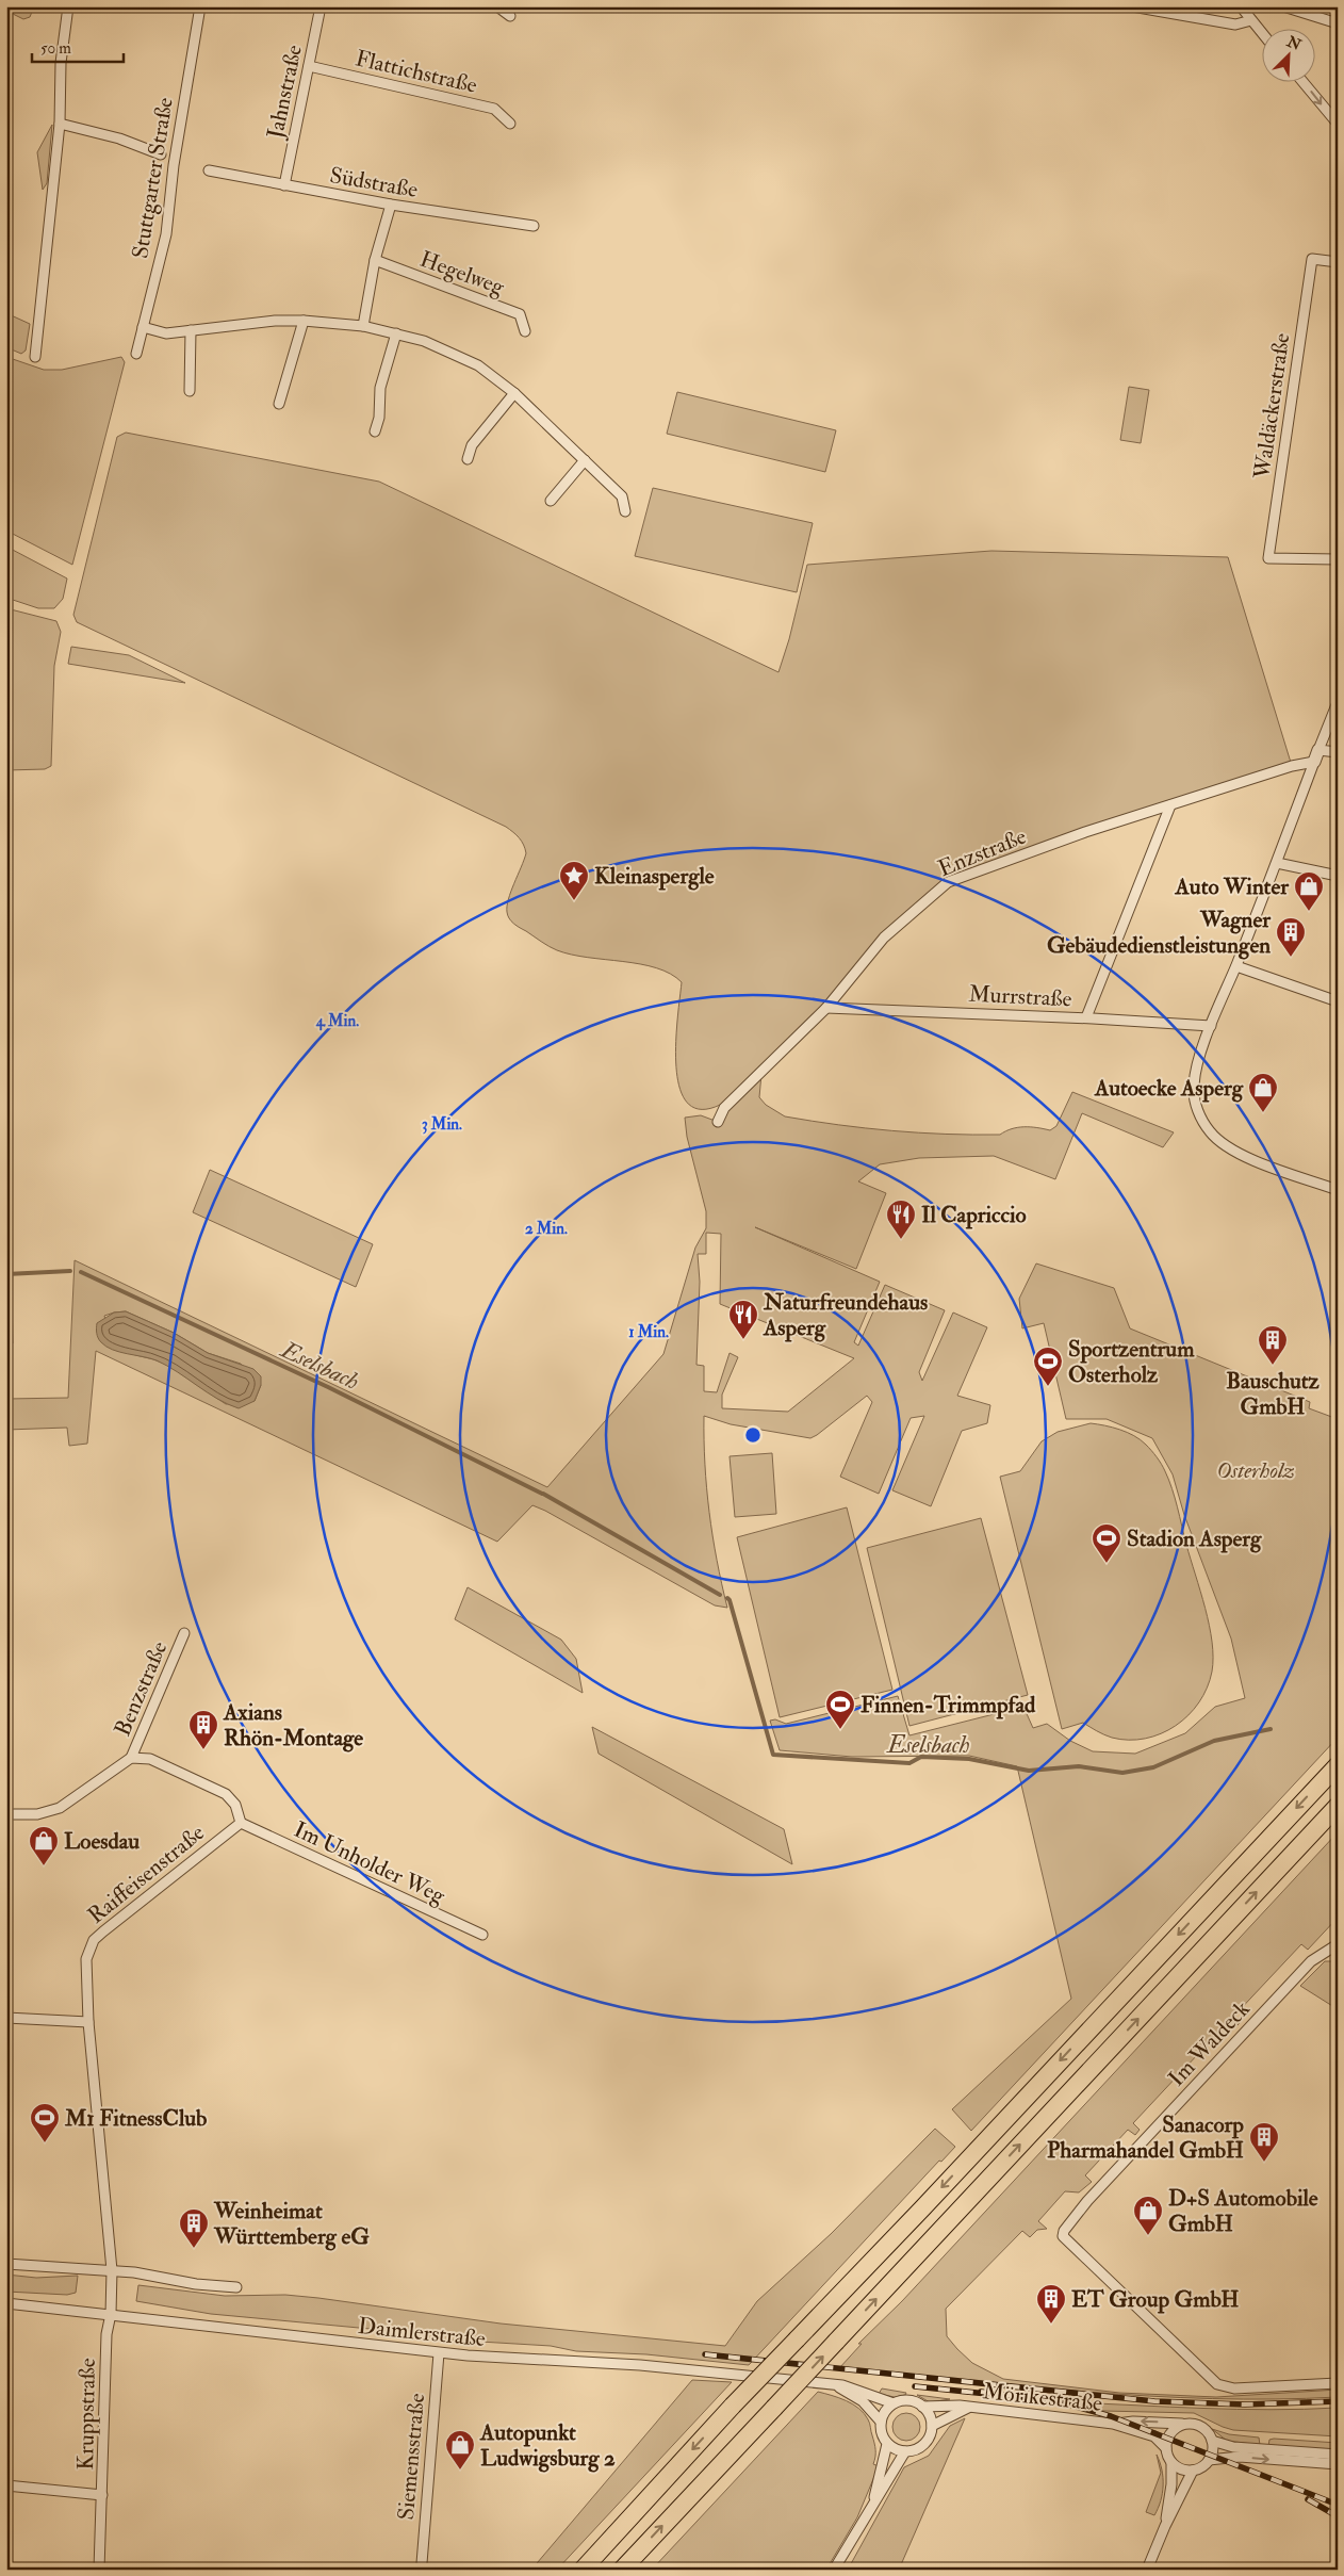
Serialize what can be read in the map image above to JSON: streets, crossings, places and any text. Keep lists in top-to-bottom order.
{
  "streets": {
    "street": [
      "Flattichstraße",
      "Jahnstraße",
      "Stuttgarter Straße",
      "Südstraße",
      "Hegelweg",
      "Waldäckerstraße",
      "Enzstraße",
      "Murrstraße",
      "Benzstraße",
      "Im Unholder Weg",
      "Raiffeisenstraße",
      "Im Waldeck",
      "Daimlerstraße",
      "Mörikestraße",
      "Kruppstraße",
      "Siemensstraße"
    ]
  },
  "crossings": [
    ["Flattichstraße", "Jahnstraße"],
    ["Jahnstraße", "Südstraße"],
    ["Enzstraße", "Murrstraße"],
    ["Im Unholder Weg", "Raiffeisenstraße"],
    ["Raiffeisenstraße", "Daimlerstraße"],
    ["Raiffeisenstraße", "Kruppstraße"],
    ["Daimlerstraße", "Mörikestraße"],
    ["Daimlerstraße", "Siemensstraße"]
  ],
  "water": ["Eselsbach"],
  "parks": ["Osterholz"],
  "places": {
    "place": ["Kleinaspergle"],
    "shop": [
      "Auto Winter",
      "Autoecke Asperg",
      "Loesdau",
      "D+S Automobile GmbH",
      "Autopunkt Ludwigsburg 2"
    ],
    "building": [
      "Wagner Gebäudedienstleistungen",
      "Bauschutz GmbH",
      "Axians Rhön-Montage",
      "Sanacorp Pharmahandel GmbH",
      "Weinheimat Württemberg eG",
      "ET Group GmbH"
    ],
    "restaurant": ["Il Capriccio", "Naturfreundehaus Asperg"],
    "sports": [
      "Sportzentrum Osterholz",
      "Stadion Asperg",
      "Finnen-Trimmpfad",
      "M1 FitnessClub"
    ]
  },
  "scale_bar": "50 m",
  "north": "top right",
  "rings": [
    "4 Min.",
    "3 Min.",
    "2 Min.",
    "1 Min."
  ]
}
